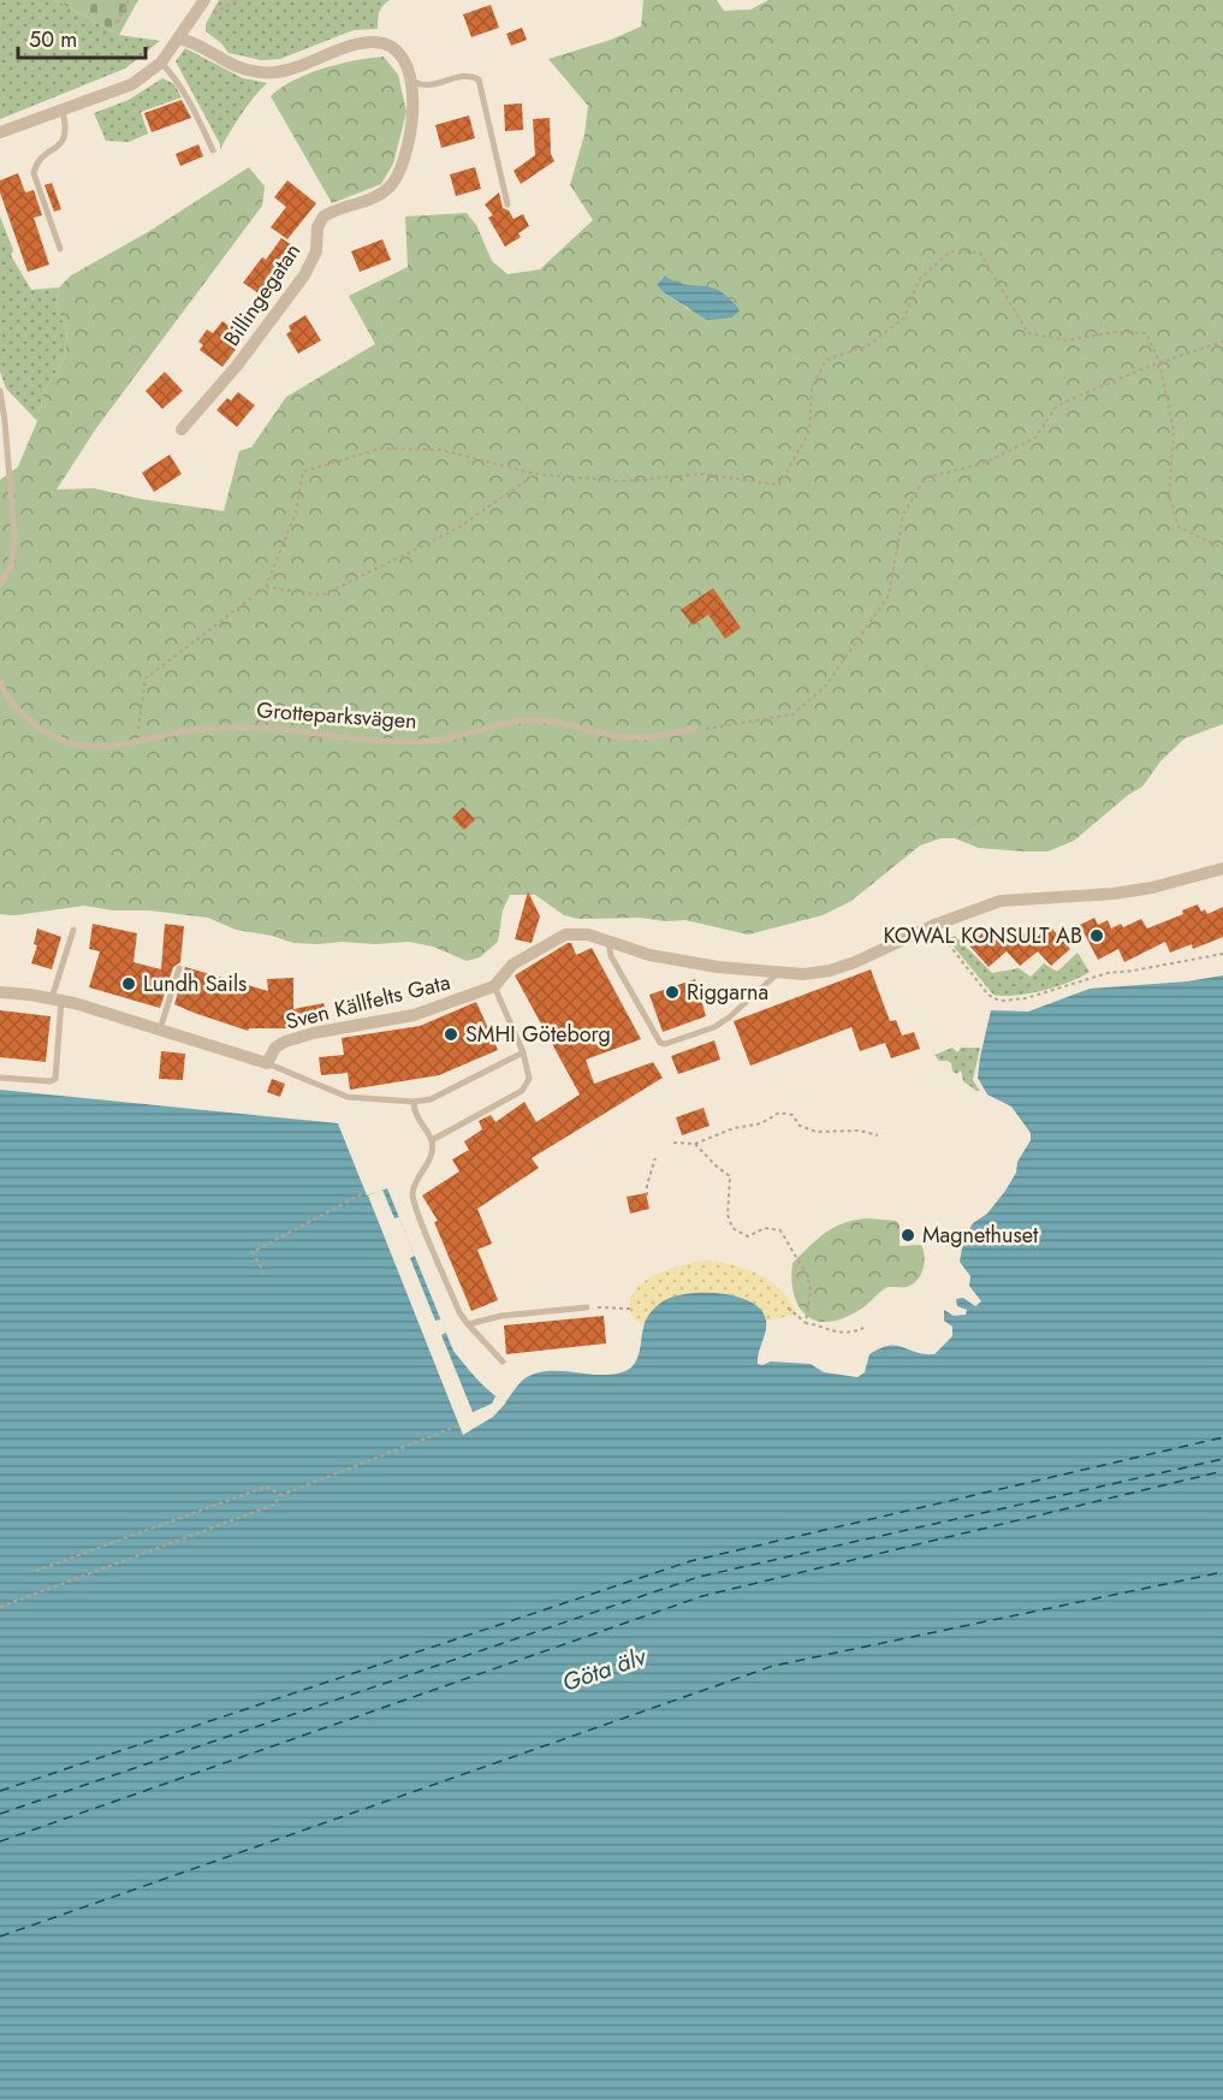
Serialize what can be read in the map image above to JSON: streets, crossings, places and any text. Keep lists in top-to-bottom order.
{
  "streets": {
    "street": ["Billingegatan", "Sven Källfelts Gata"],
    "lane": ["Grotteparksvägen"]
  },
  "water": ["Göta älv"],
  "places": [
    "KOWAL KONSULT AB",
    "Lundh Sails",
    "Riggarna",
    "SMHI Göteborg",
    "Magnethuset"
  ],
  "scale_bar": "50 m"
}
